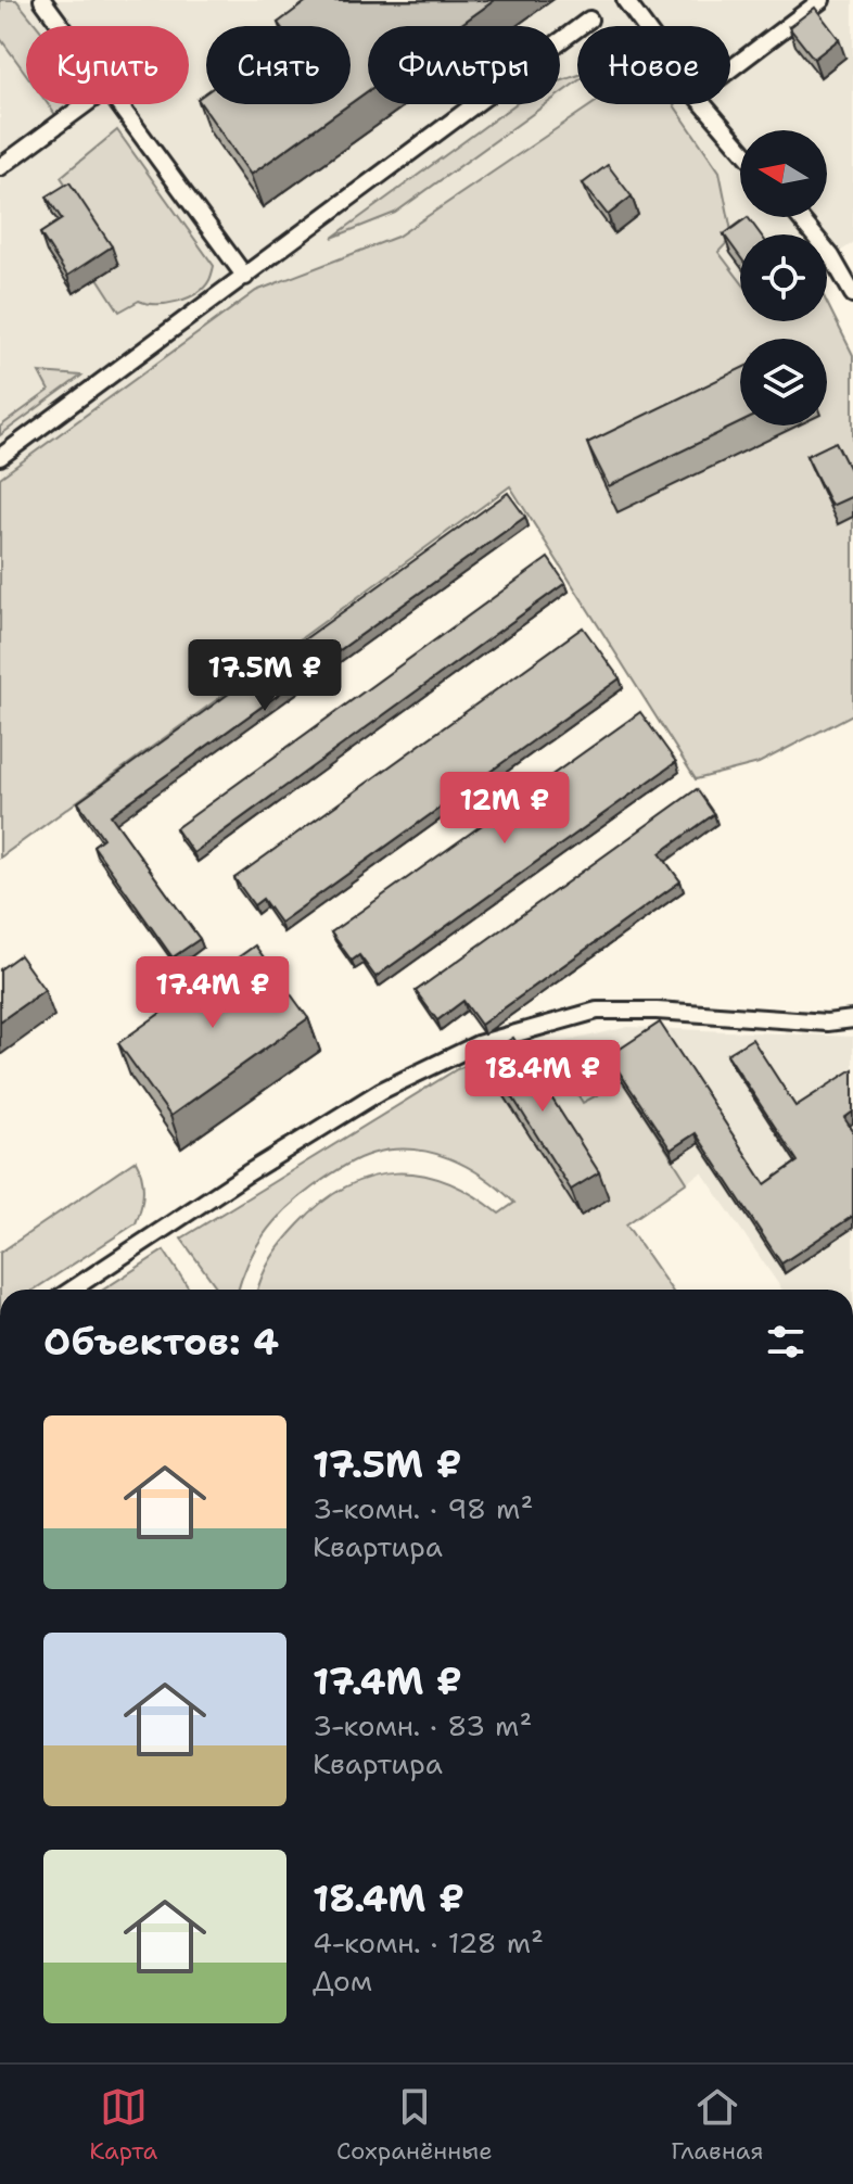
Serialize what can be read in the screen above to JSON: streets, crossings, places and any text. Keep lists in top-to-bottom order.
{
  "north": "left",
  "page": {
    "chip": [
      "Купить",
      "Снять",
      "Фильтры",
      "Новое"
    ],
    "price": [
      "17.5M ₽",
      "12M ₽",
      "17.4M ₽",
      "18.4M ₽"
    ],
    "heading": "Объектов: 4",
    "list": [
      {
        "name": "17.5M ₽",
        "note": "3-комн. · 98 m² · Квартира"
      },
      {
        "name": "17.4M ₽",
        "note": "3-комн. · 83 m² · Квартира"
      },
      {
        "name": "18.4M ₽",
        "note": "4-комн. · 128 m² · Дом"
      }
    ],
    "tabs": ["Карта", "Сохранённые", "Главная"]
  }
}
